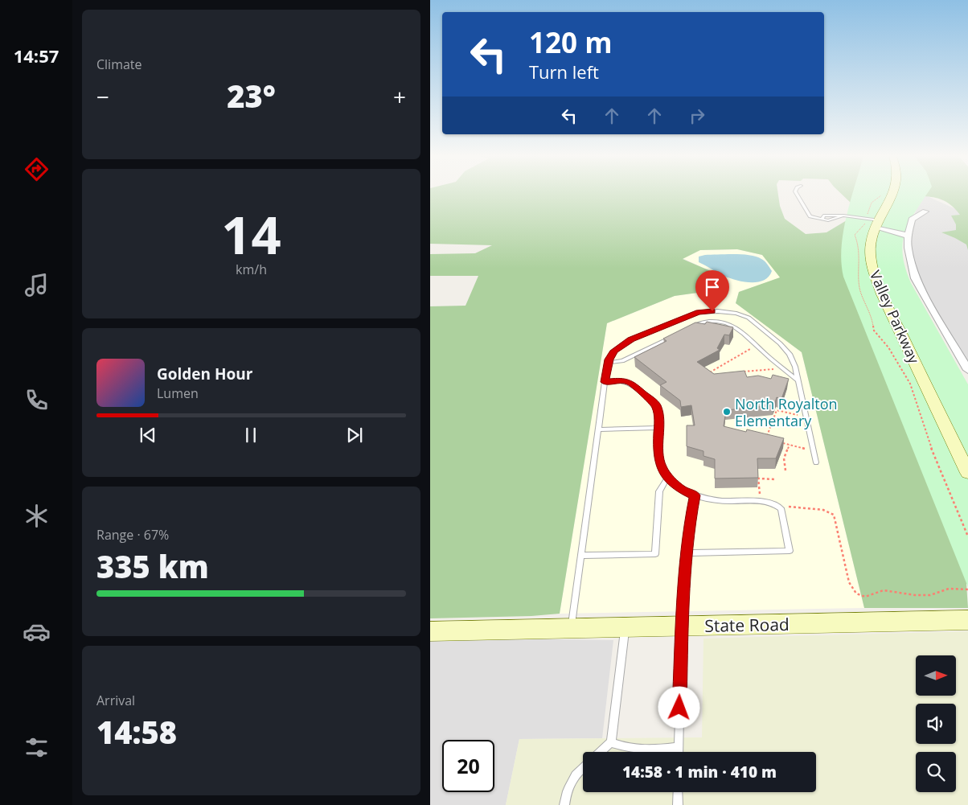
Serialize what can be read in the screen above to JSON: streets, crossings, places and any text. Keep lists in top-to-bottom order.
{
  "streets": {
    "street": ["Valley Parkway", "State Road"]
  },
  "places": ["North Royalton Elementary"],
  "north": "right",
  "page": {
    "tabs": "14:57",
    "tile": [
      "Climate",
      ["14", "km/h"],
      ["Range · 67%", "335 km"],
      ["Arrival", "14:58"]
    ],
    "turn": ["120 m", "Turn left"],
    "heat": ["−", "23°", "+"],
    "song": ["Golden Hour", "Lumen"],
    "limit": "20",
    "trip": "14:58 · 1 min · 410 m"
  }
}
